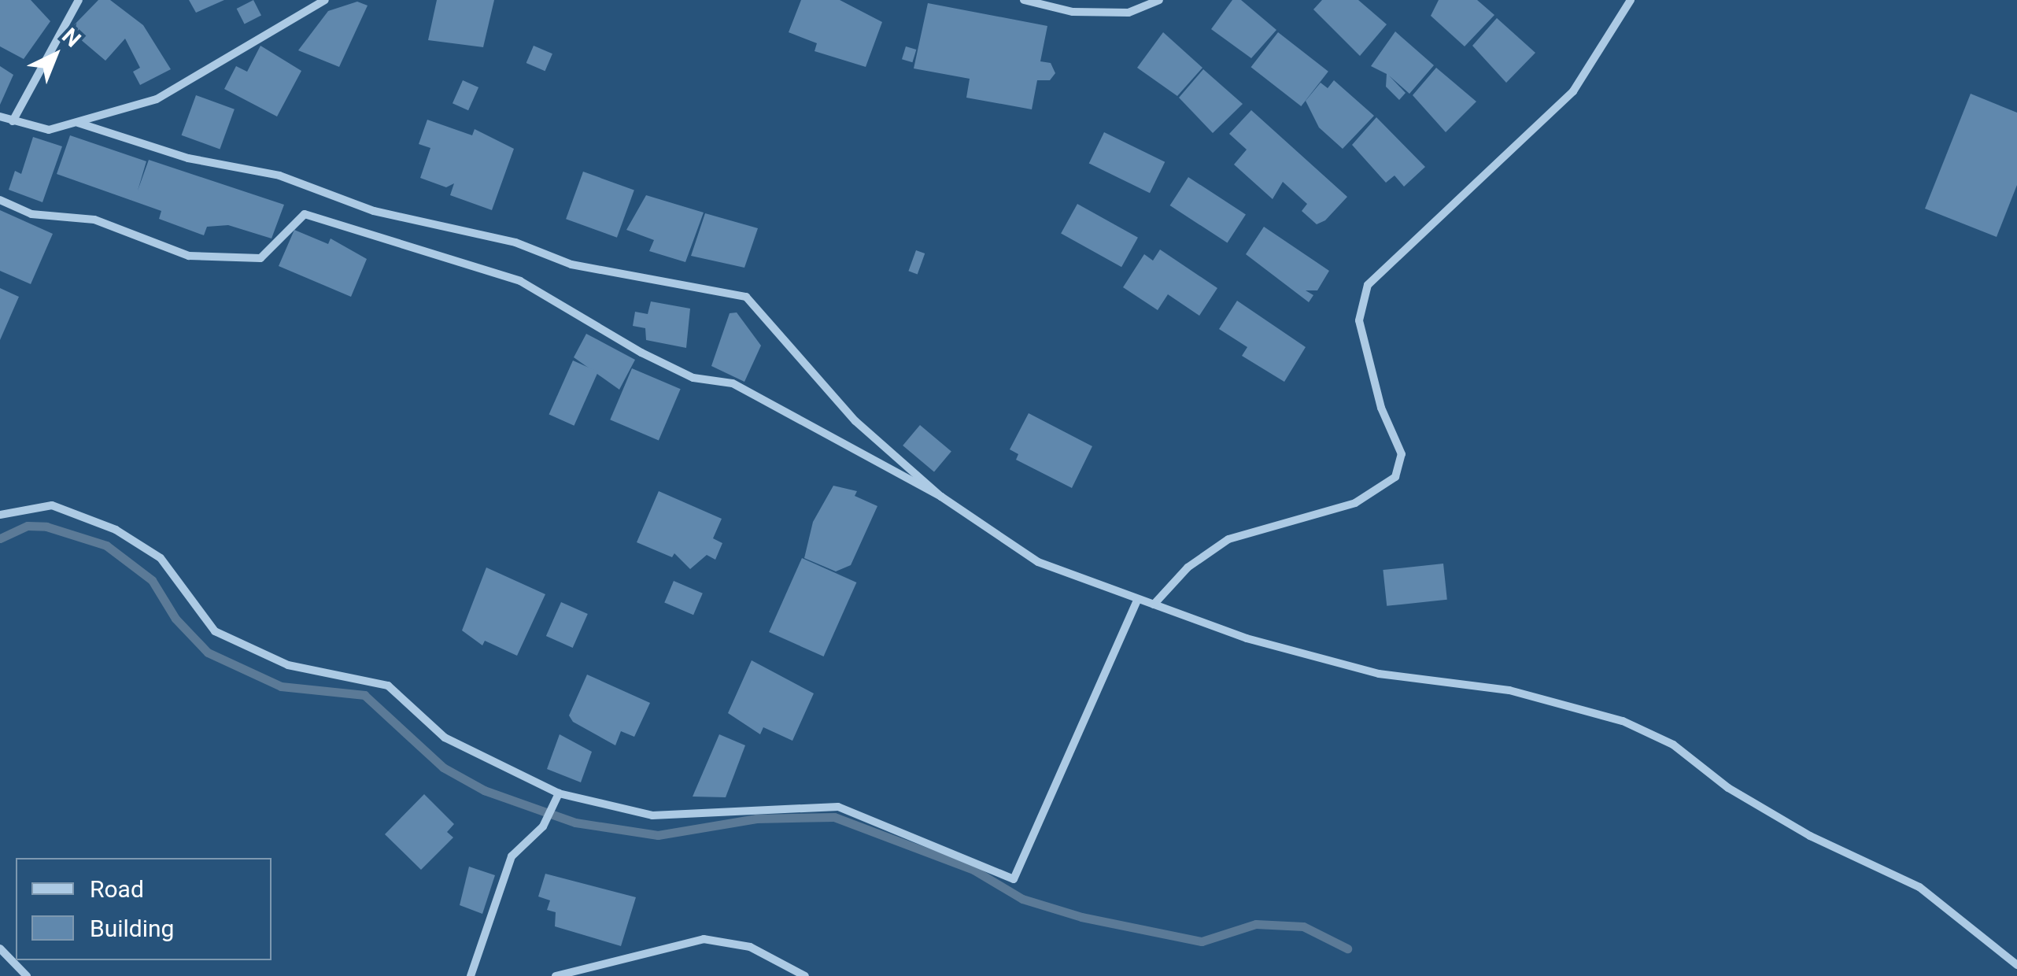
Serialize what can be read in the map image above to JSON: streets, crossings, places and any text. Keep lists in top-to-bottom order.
{
  "legend": ["Road", "Building"],
  "north": "top right"
}
